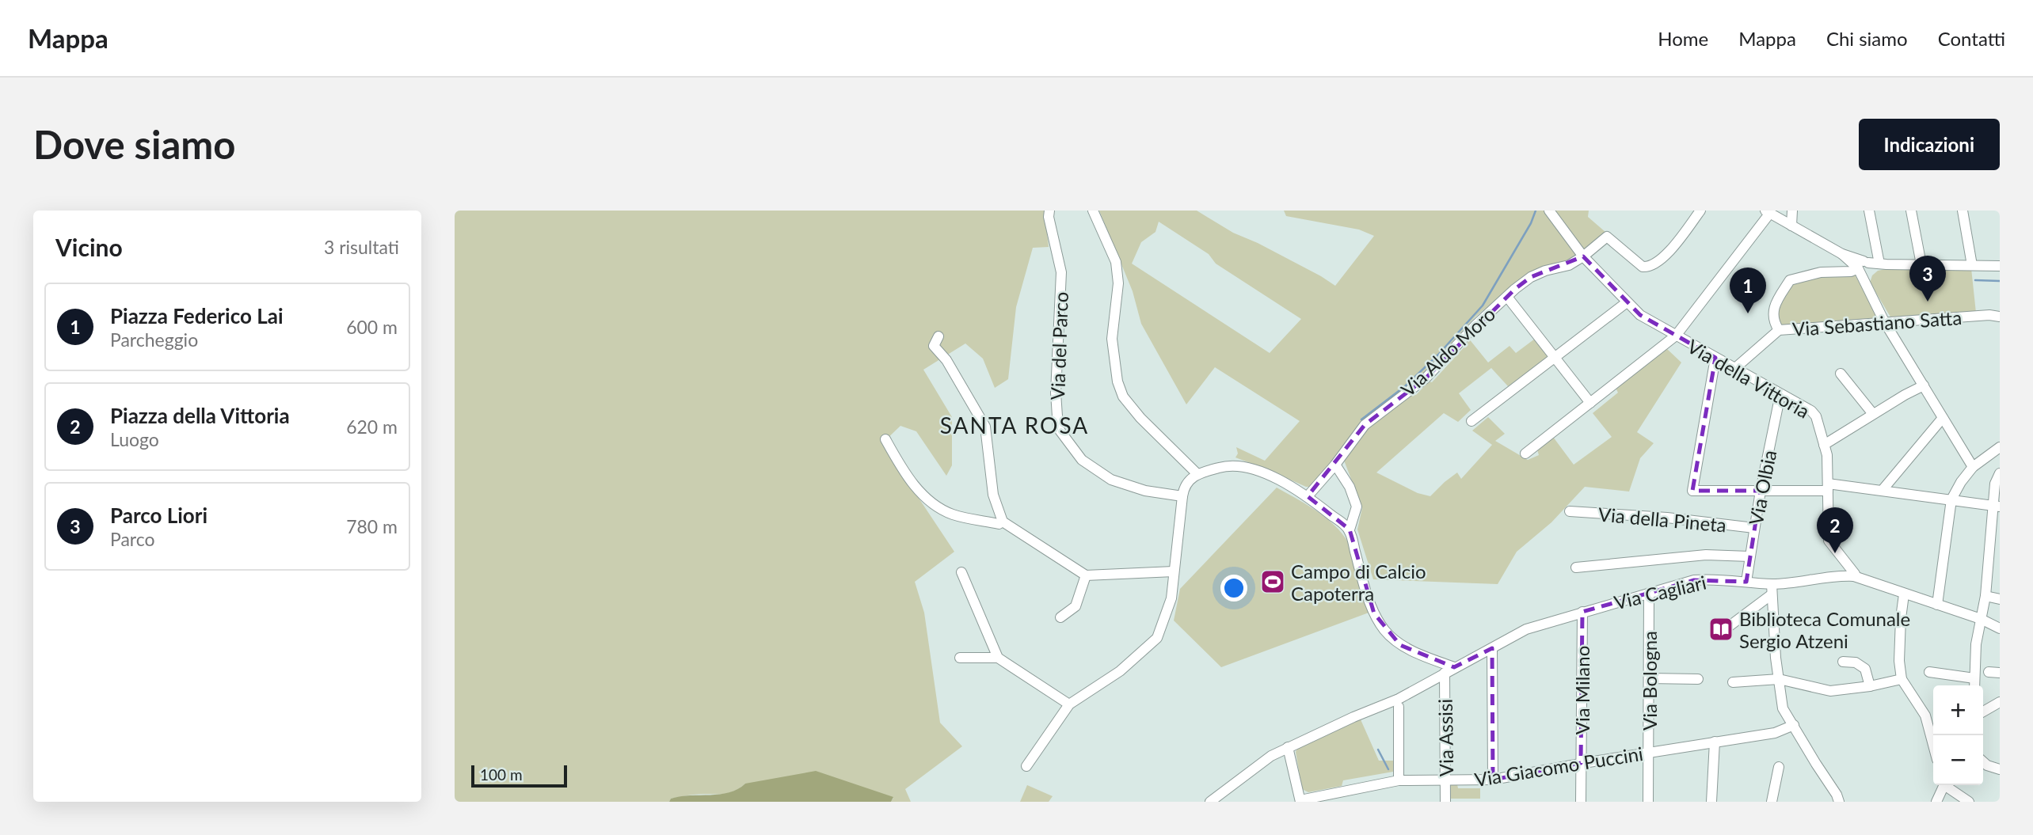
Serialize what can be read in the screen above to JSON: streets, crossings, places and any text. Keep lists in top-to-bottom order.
{
  "streets": {
    "street": [
      "Via Sebastiano Satta",
      "Via del Parco",
      "Via Aldo Moro",
      "Via della Vittoria",
      "Via Olbia",
      "Via della Pineta",
      "Via Cagliari",
      "Via Bologna",
      "Via Milano",
      "Via Assisi",
      "Via Giacomo Puccini"
    ]
  },
  "crossings": [
    ["Via Sebastiano Satta", "Via della Vittoria"],
    ["Via Aldo Moro", "Via della Vittoria"],
    ["Via della Vittoria", "Via Olbia"],
    ["Via della Vittoria", "Via Cagliari"],
    ["Via Olbia", "Via della Pineta"],
    ["Via Olbia", "Via Cagliari"],
    ["Via Cagliari", "Via Bologna"],
    ["Via Cagliari", "Via Milano"],
    ["Via Cagliari", "Via Assisi"],
    ["Via Bologna", "Via Giacomo Puccini"],
    ["Via Milano", "Via Giacomo Puccini"],
    ["Via Assisi", "Via Giacomo Puccini"]
  ],
  "districts": ["SANTA ROSA"],
  "places": {
    "sports": ["Campo di Calcio Capoterra"],
    "library": ["Biblioteca Comunale Sergio Atzeni"]
  },
  "scale_bar": "100 m",
  "page": {
    "header": "Mappa",
    "nav": [
      "Home",
      "Mappa",
      "Chi siamo",
      "Contatti"
    ],
    "buttons": "Indicazioni",
    "title": "Dove siamo",
    "heading": ["Vicino", "3 risultati"],
    "pins": ["3", "1", "2"],
    "list": [
      {
        "mark": "1",
        "name": "Piazza Federico Lai",
        "note": "Parcheggio",
        "value": "600 m"
      },
      {
        "mark": "2",
        "name": "Piazza della Vittoria",
        "note": "Luogo",
        "value": "620 m"
      },
      {
        "mark": "3",
        "name": "Parco Liori",
        "note": "Parco",
        "value": "780 m"
      }
    ],
    "map_buttons": ["+", "−"],
    "scale": "100 m"
  }
}
